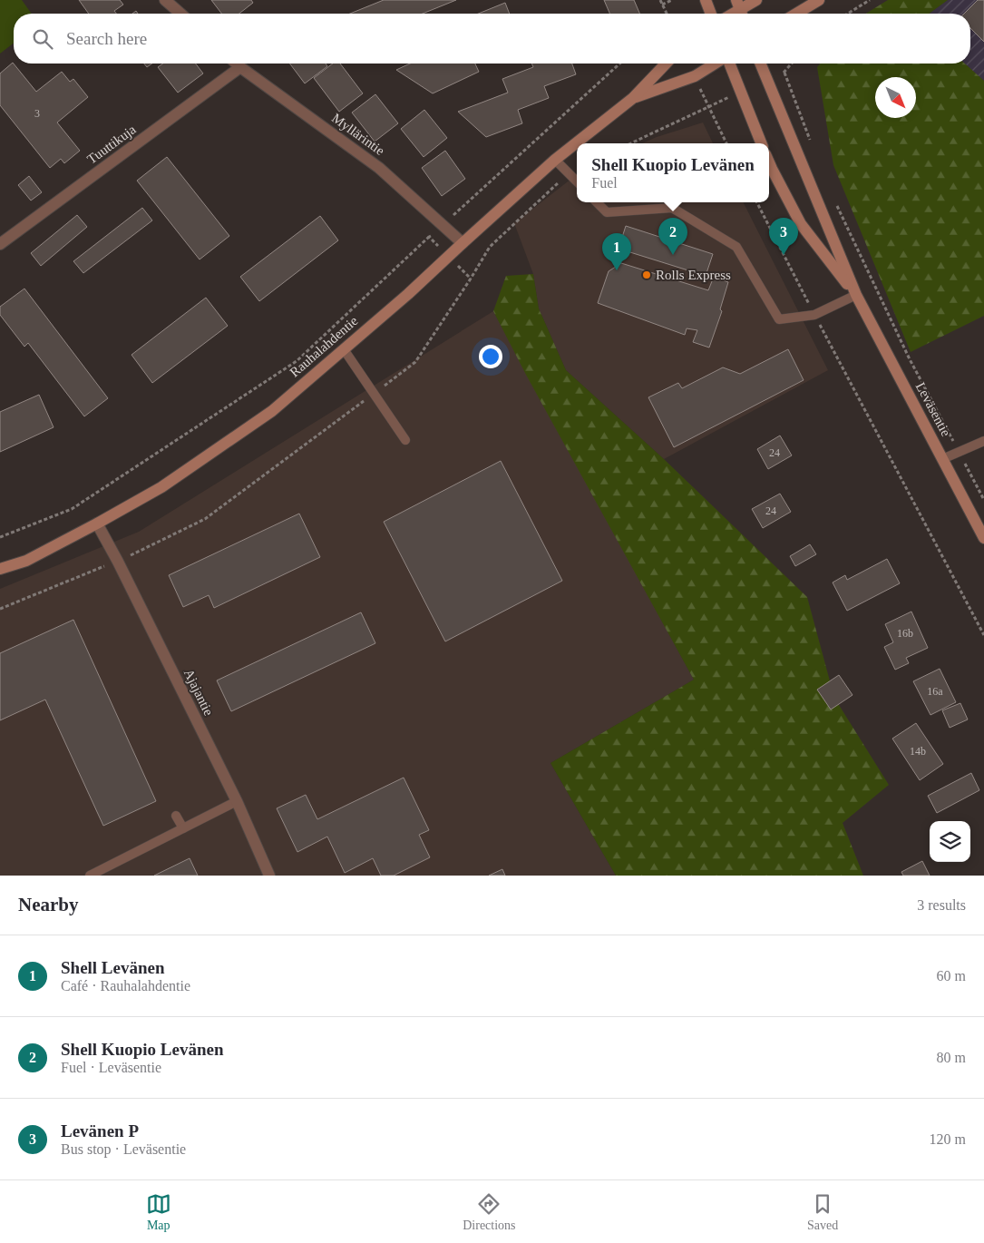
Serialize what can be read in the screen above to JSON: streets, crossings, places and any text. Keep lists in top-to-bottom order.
{
  "streets": {
    "main road": ["Rauhalahdentie", "Leväsentie"],
    "street": ["Myllärintie", "Tuuttikuja", "Ajajantie"]
  },
  "crossings": [
    ["Myllärintie", "Tuuttikuja"],
    ["Myllärintie", "Rauhalahdentie"],
    ["Rauhalahdentie", "Ajajantie"]
  ],
  "places": ["Rolls Express"],
  "house_numbers": [
    "3",
    "24",
    "24",
    "16b",
    "16a",
    "14b"
  ],
  "north": "bottom right",
  "page": {
    "search": "Search here",
    "popup": ["Shell Kuopio Levänen", "Fuel"],
    "pins": ["2", "3", "1"],
    "heading": ["Nearby", "3 results"],
    "list": [
      {
        "mark": "1",
        "name": "Shell Levänen",
        "note": "Café · Rauhalahdentie",
        "value": "60 m"
      },
      {
        "mark": "2",
        "name": "Shell Kuopio Levänen",
        "note": "Fuel · Leväsentie",
        "value": "80 m"
      },
      {
        "mark": "3",
        "name": "Levänen P",
        "note": "Bus stop · Leväsentie",
        "value": "120 m"
      }
    ],
    "nav": ["Map", "Directions", "Saved"]
  }
}
